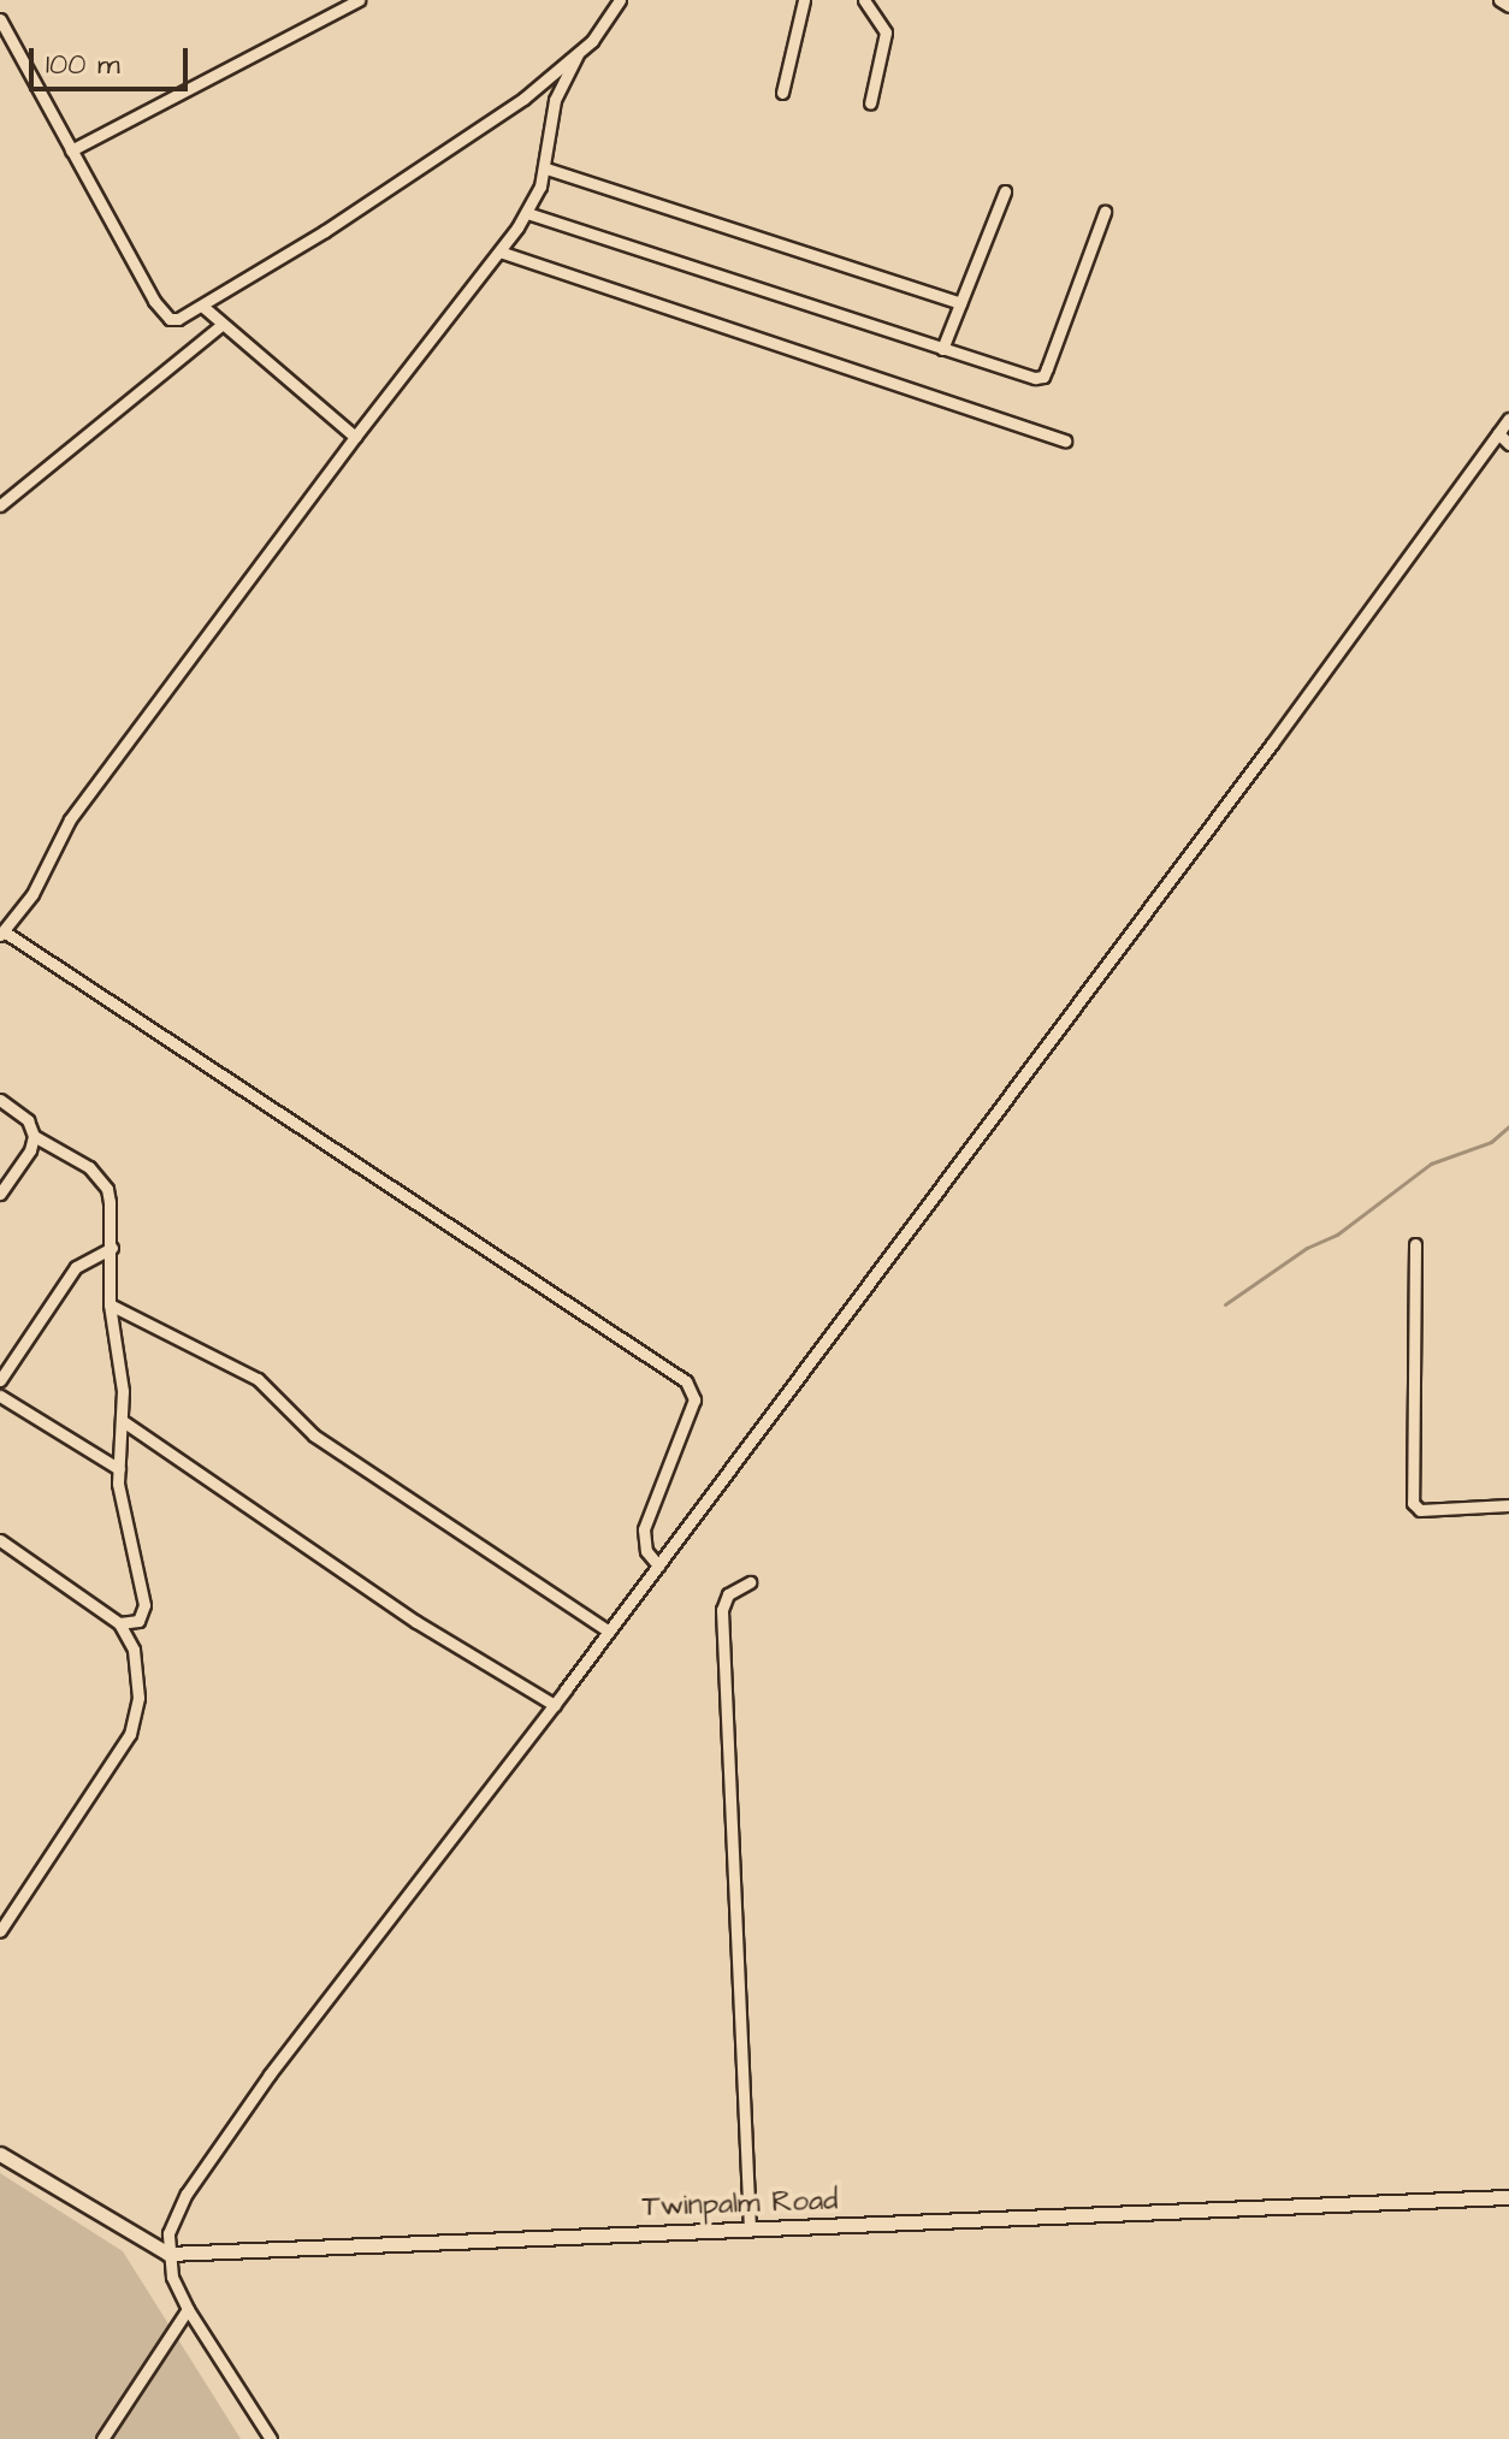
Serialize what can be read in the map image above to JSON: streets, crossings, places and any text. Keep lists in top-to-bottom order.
{
  "streets": {
    "main road": ["Twinpalm Road"]
  },
  "scale_bar": "100 m"
}
